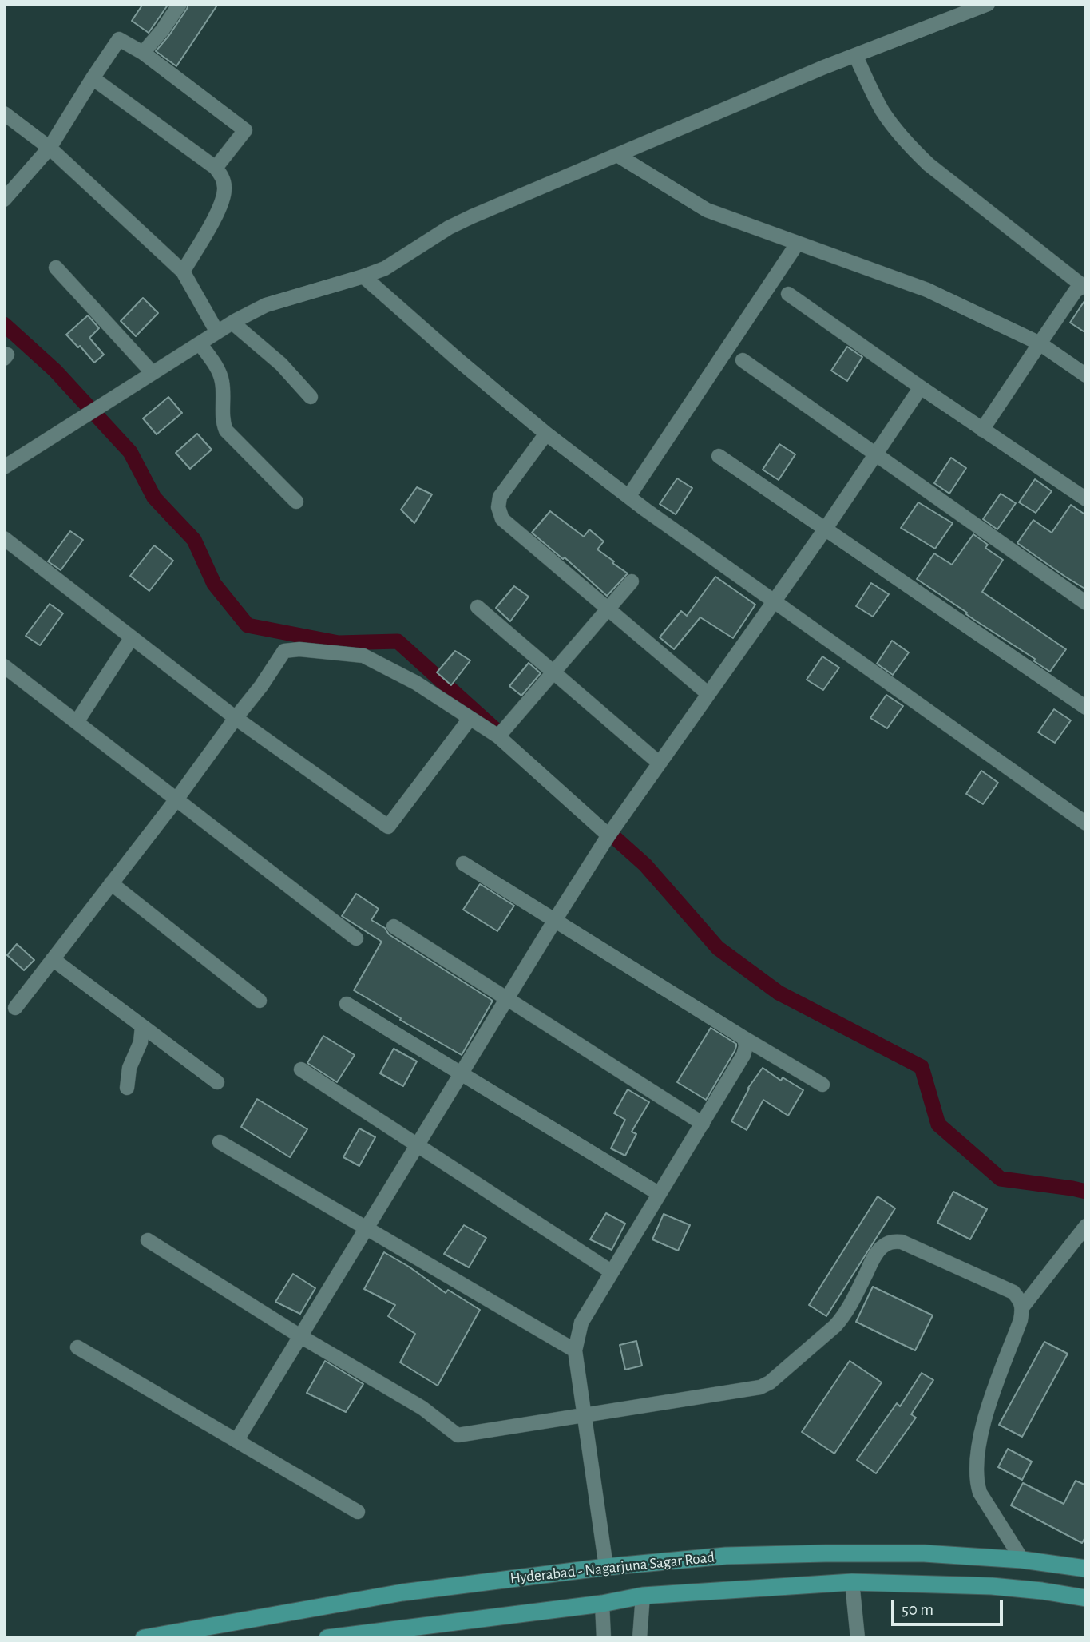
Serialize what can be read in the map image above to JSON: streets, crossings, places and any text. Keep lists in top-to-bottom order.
{
  "streets": {
    "main road": ["Hyderabad - Nagarjuna Sagar Road"]
  },
  "scale_bar": "50 m"
}
